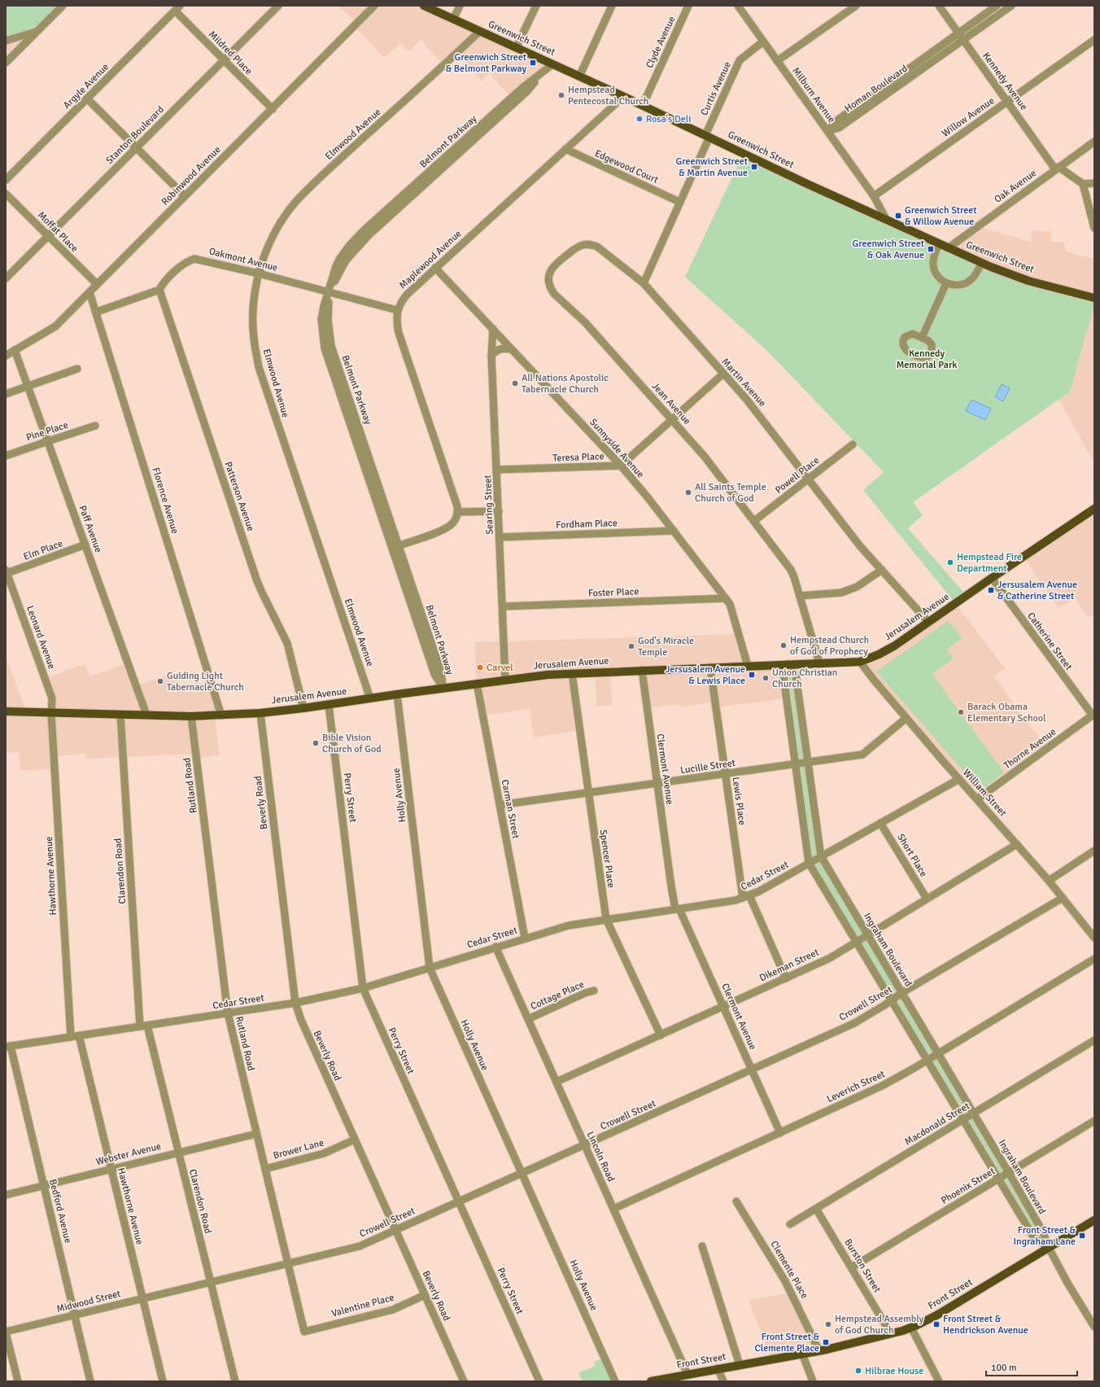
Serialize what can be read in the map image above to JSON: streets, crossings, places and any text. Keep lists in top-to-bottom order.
{
  "streets": {
    "main road": ["Greenwich Street", "Jerusalem Avenue", "Front Street"],
    "street": [
      "Clyde Avenue",
      "Mildred Place",
      "Kennedy Avenue",
      "Argyle Avenue",
      "Curtis Avenue",
      "Homan Boulevard",
      "Milburn Avenue",
      "Willow Avenue",
      "Elmwood Avenue",
      "Stanton Boulevard",
      "Belmont Parkway",
      "Edgewood Court",
      "Robinwood Avenue",
      "Oak Avenue",
      "Moffat Place",
      "Oakmont Avenue",
      "Maplewood Avenue",
      "Martin Avenue",
      "Jean Avenue",
      "Pine Place",
      "Sunnyside Avenue",
      "Teresa Place",
      "Powell Place",
      "Patterson Avenue",
      "Florence Avenue",
      "Searing Street",
      "Fordham Place",
      "Paff Avenue",
      "Elm Place",
      "Foster Place",
      "Leonard Avenue",
      "Catherine Street",
      "Thorne Avenue",
      "Lucille Street",
      "Clermont Avenue",
      "Rutland Road",
      "William Street",
      "Holly Avenue",
      "Perry Street",
      "Lewis Place",
      "Beverly Road",
      "Carman Street",
      "Short Place",
      "Spencer Place",
      "Clarendon Road",
      "Hawthorne Avenue",
      "Cedar Street",
      "Ingraham Boulevard",
      "Dikeman Street",
      "Cottage Place",
      "Crowell Street",
      "Leverich Street",
      "Macdonald Street",
      "Brower Lane",
      "Webster Avenue",
      "Lincoln Road",
      "Phoenix Street",
      "Bedford Avenue",
      "Burston Street",
      "Clemente Place",
      "Midwood Street",
      "Valentine Place"
    ]
  },
  "crossings": [
    ["Greenwich Street", "Clyde Avenue"],
    ["Greenwich Street", "Curtis Avenue"],
    ["Greenwich Street", "Elmwood Avenue"],
    ["Greenwich Street", "Belmont Parkway"],
    ["Greenwich Street", "Oak Avenue"],
    ["Greenwich Street", "Maplewood Avenue"],
    ["Mildred Place", "Argyle Avenue"],
    ["Mildred Place", "Stanton Boulevard"],
    ["Mildred Place", "Robinwood Avenue"],
    ["Kennedy Avenue", "Homan Boulevard"],
    ["Kennedy Avenue", "Willow Avenue"],
    ["Kennedy Avenue", "Oak Avenue"],
    ["Curtis Avenue", "Milburn Avenue"],
    ["Homan Boulevard", "Milburn Avenue"],
    ["Milburn Avenue", "Willow Avenue"],
    ["Elmwood Avenue", "Oakmont Avenue"],
    ["Elmwood Avenue", "Jerusalem Avenue"],
    ["Stanton Boulevard", "Moffat Place"],
    ["Belmont Parkway", "Oakmont Avenue"],
    ["Belmont Parkway", "Jerusalem Avenue"],
    ["Edgewood Court", "Maplewood Avenue"],
    ["Robinwood Avenue", "Moffat Place"],
    ["Robinwood Avenue", "Florence Avenue"],
    ["Robinwood Avenue", "Paff Avenue"],
    ["Oakmont Avenue", "Maplewood Avenue"],
    ["Oakmont Avenue", "Patterson Avenue"],
    ["Maplewood Avenue", "Sunnyside Avenue"],
    ["Martin Avenue", "Jean Avenue"],
    ["Martin Avenue", "Powell Place"],
    ["Martin Avenue", "Jerusalem Avenue"],
    ["Jean Avenue", "Powell Place"],
    ["Jean Avenue", "Jerusalem Avenue"],
    ["Pine Place", "Paff Avenue"],
    ["Sunnyside Avenue", "Teresa Place"],
    ["Sunnyside Avenue", "Searing Street"],
    ["Sunnyside Avenue", "Fordham Place"],
    ["Sunnyside Avenue", "Foster Place"],
    ["Sunnyside Avenue", "Jerusalem Avenue"],
    ["Teresa Place", "Searing Street"],
    ["Patterson Avenue", "Jerusalem Avenue"],
    ["Florence Avenue", "Jerusalem Avenue"],
    ["Searing Street", "Fordham Place"],
    ["Searing Street", "Foster Place"],
    ["Searing Street", "Jerusalem Avenue"],
    ["Paff Avenue", "Elm Place"],
    ["Paff Avenue", "Jerusalem Avenue"],
    ["Elm Place", "Leonard Avenue"],
    ["Jerusalem Avenue", "Leonard Avenue"],
    ["Jerusalem Avenue", "Catherine Street"],
    ["Jerusalem Avenue", "Clermont Avenue"],
    ["Jerusalem Avenue", "Rutland Road"],
    ["Jerusalem Avenue", "William Street"],
    ["Jerusalem Avenue", "Holly Avenue"],
    ["Jerusalem Avenue", "Perry Street"],
    ["Jerusalem Avenue", "Lewis Place"],
    ["Jerusalem Avenue", "Beverly Road"],
    ["Jerusalem Avenue", "Carman Street"],
    ["Jerusalem Avenue", "Spencer Place"],
    ["Jerusalem Avenue", "Clarendon Road"],
    ["Jerusalem Avenue", "Hawthorne Avenue"],
    ["Jerusalem Avenue", "Ingraham Boulevard"],
    ["Leonard Avenue", "Hawthorne Avenue"],
    ["Catherine Street", "Thorne Avenue"],
    ["Thorne Avenue", "William Street"],
    ["Lucille Street", "Clermont Avenue"],
    ["Lucille Street", "William Street"],
    ["Lucille Street", "Lewis Place"],
    ["Lucille Street", "Carman Street"],
    ["Lucille Street", "Spencer Place"],
    ["Lucille Street", "Ingraham Boulevard"],
    ["Clermont Avenue", "Cedar Street"],
    ["Clermont Avenue", "Dikeman Street"],
    ["Clermont Avenue", "Crowell Street"],
    ["Clermont Avenue", "Leverich Street"],
    ["Rutland Road", "Cedar Street"],
    ["Rutland Road", "Crowell Street"],
    ["Rutland Road", "Brower Lane"],
    ["Rutland Road", "Webster Avenue"],
    ["Rutland Road", "Valentine Place"],
    ["William Street", "Cedar Street"],
    ["William Street", "Dikeman Street"],
    ["William Street", "Crowell Street"],
    ["Holly Avenue", "Cedar Street"],
    ["Holly Avenue", "Crowell Street"],
    ["Perry Street", "Cedar Street"],
    ["Perry Street", "Crowell Street"],
    ["Lewis Place", "Cedar Street"],
    ["Lewis Place", "Dikeman Street"],
    ["Beverly Road", "Cedar Street"],
    ["Beverly Road", "Crowell Street"],
    ["Beverly Road", "Brower Lane"],
    ["Beverly Road", "Valentine Place"],
    ["Carman Street", "Cedar Street"],
    ["Short Place", "Cedar Street"],
    ["Short Place", "Dikeman Street"],
    ["Spencer Place", "Cedar Street"],
    ["Spencer Place", "Dikeman Street"],
    ["Clarendon Road", "Cedar Street"],
    ["Clarendon Road", "Crowell Street"],
    ["Clarendon Road", "Webster Avenue"],
    ["Hawthorne Avenue", "Cedar Street"],
    ["Hawthorne Avenue", "Webster Avenue"],
    ["Hawthorne Avenue", "Midwood Street"],
    ["Cedar Street", "Ingraham Boulevard"],
    ["Cedar Street", "Lincoln Road"],
    ["Cedar Street", "Bedford Avenue"],
    ["Ingraham Boulevard", "Dikeman Street"],
    ["Ingraham Boulevard", "Crowell Street"],
    ["Ingraham Boulevard", "Leverich Street"],
    ["Ingraham Boulevard", "Macdonald Street"],
    ["Ingraham Boulevard", "Phoenix Street"],
    ["Ingraham Boulevard", "Front Street"],
    ["Dikeman Street", "Lincoln Road"],
    ["Cottage Place", "Lincoln Road"],
    ["Crowell Street", "Lincoln Road"],
    ["Crowell Street", "Midwood Street"],
    ["Leverich Street", "Lincoln Road"],
    ["Macdonald Street", "Burston Street"],
    ["Webster Avenue", "Bedford Avenue"],
    ["Lincoln Road", "Front Street"],
    ["Phoenix Street", "Burston Street"],
    ["Bedford Avenue", "Midwood Street"],
    ["Burston Street", "Front Street"],
    ["Clemente Place", "Front Street"]
  ],
  "parks": ["Kennedy Memorial Park"],
  "places": {
    "transit": [
      "Greenwich Street & Belmont Parkway",
      "Greenwich Street & Martin Avenue",
      "Greenwich Street & Willow Avenue",
      "Greenwich Street & Oak Avenue",
      "Jersusalem Avenue & Catherine Street",
      "Jersusalem Avenue & Lewis Place",
      "Front Street & Ingraham Lane",
      "Front Street & Hendrickson Avenue",
      "Front Street & Clemente Place"
    ],
    "other": [
      "Hempstead Pentecostal Church",
      "Rosa's Deli",
      "All Nations Apostolic Tabernacle Church",
      "All Saints Temple Church of God",
      "Hempstead Fire Department",
      "Hempstead Church of God of Prophecy",
      "God's Miracle Temple",
      "Carvel",
      "Union Christian Church",
      "Guiding Light Tabernacle Church",
      "Barack Obama Elementary School",
      "Bible Vision Church of God",
      "Hempstead Assembly of God Church",
      "Hilbrae House"
    ]
  },
  "scale_bar": "100 m"
}
